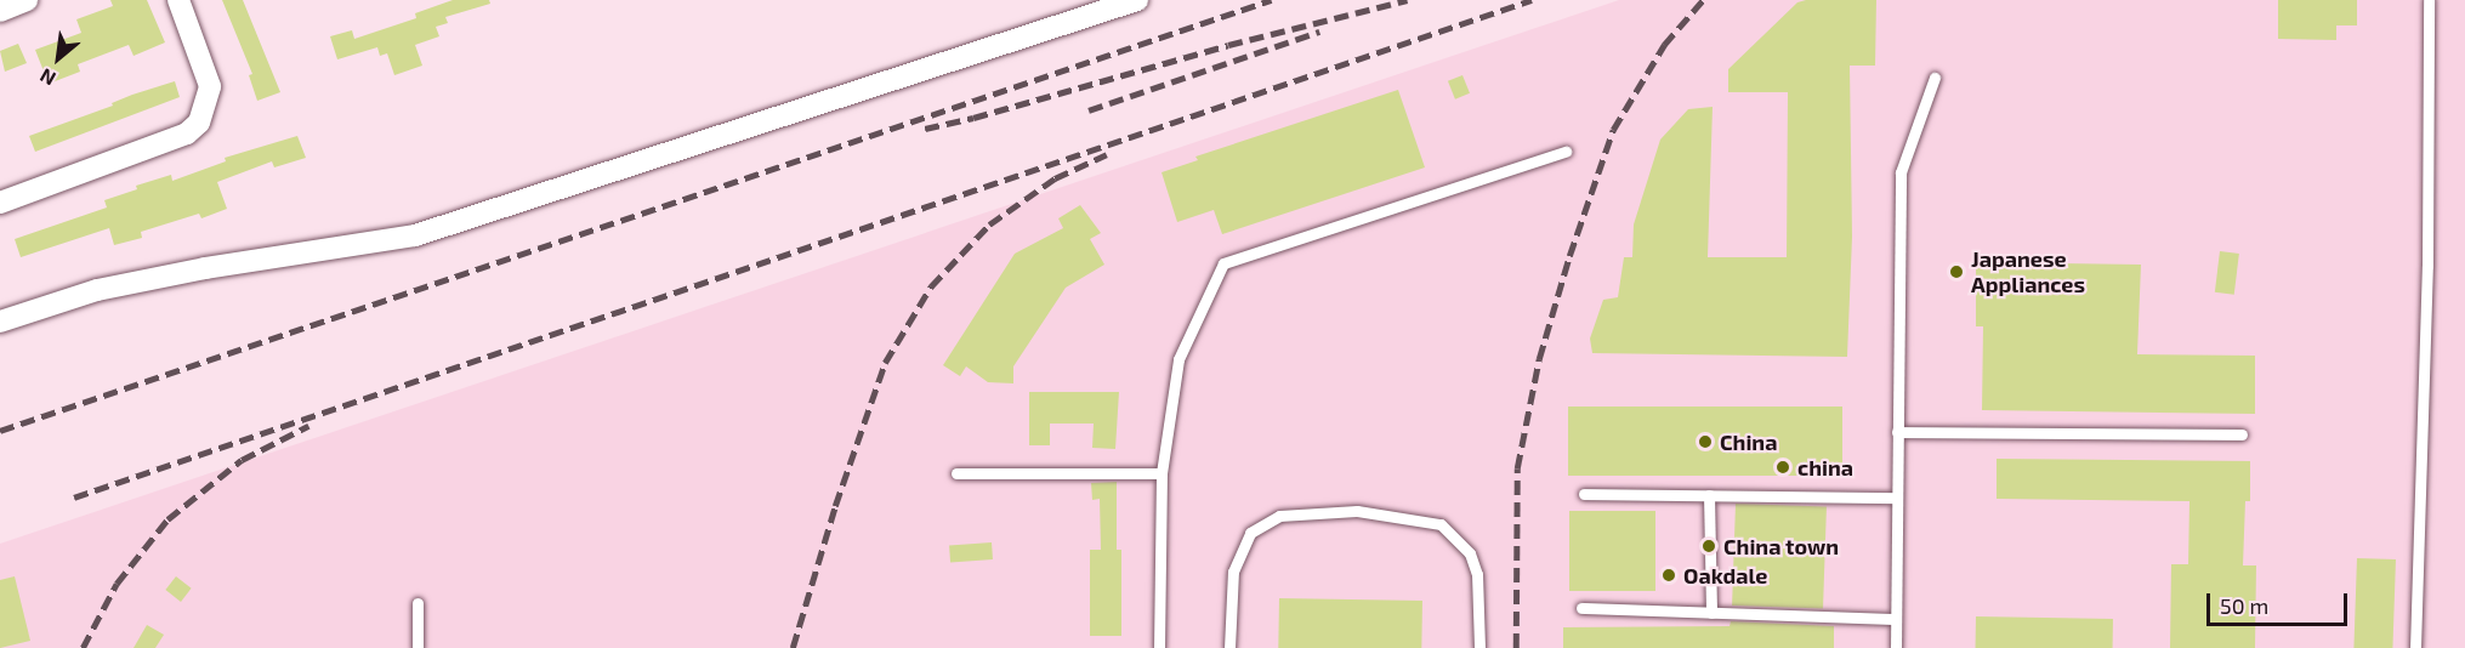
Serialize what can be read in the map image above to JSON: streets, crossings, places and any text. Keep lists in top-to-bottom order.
{
  "places": [
    "Japanese Appliances",
    "China",
    "china",
    "China town",
    "Oakdale"
  ],
  "scale_bar": "50 m",
  "north": "bottom left"
}
